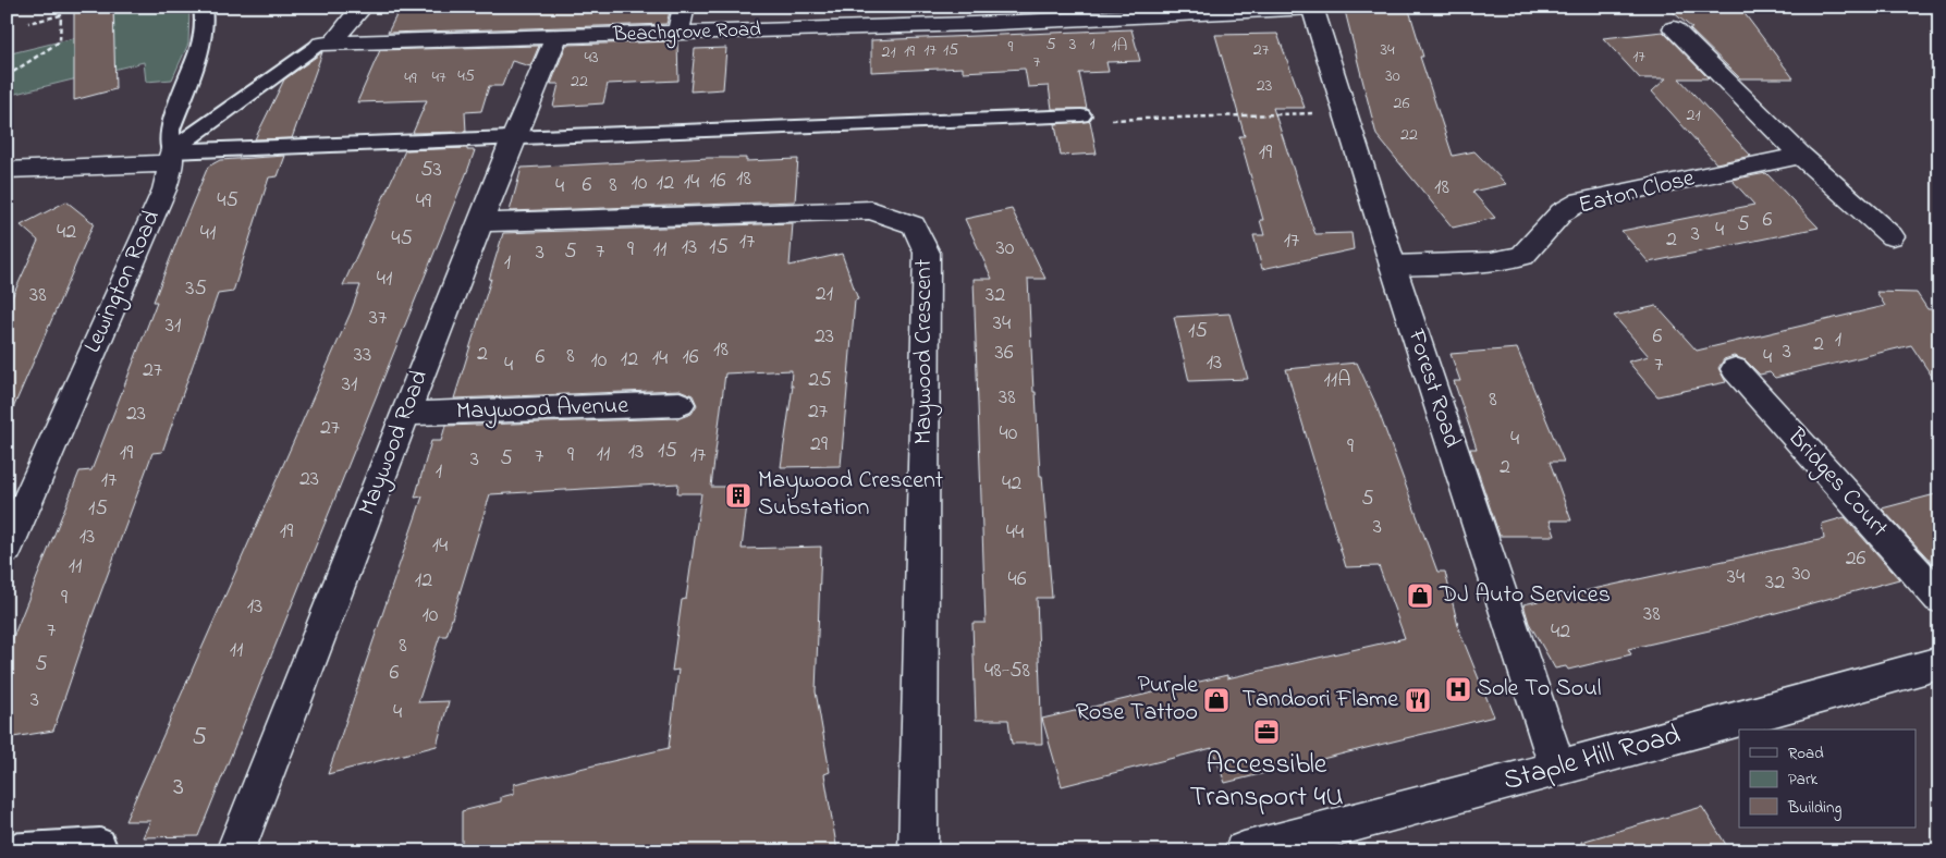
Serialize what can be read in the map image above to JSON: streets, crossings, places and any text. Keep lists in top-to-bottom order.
{
  "streets": {
    "street": [
      "Beachgrove Road",
      "Eaton Close",
      "Lewington Road",
      "Maywood Crescent",
      "Forest Road",
      "Maywood Avenue",
      "Maywood Road",
      "Bridges Court",
      "Staple Hill Road"
    ]
  },
  "crossings": [
    ["Beachgrove Road", "Forest Road"],
    ["Beachgrove Road", "Maywood Road"],
    ["Eaton Close", "Forest Road"],
    ["Maywood Crescent", "Maywood Road"],
    ["Forest Road", "Staple Hill Road"],
    ["Maywood Avenue", "Maywood Road"]
  ],
  "places": {
    "building": ["Maywood Crescent Substation"],
    "shop": ["DJ Auto Services", "Purple Rose Tattoo"],
    "hospital": ["Sole To Soul"],
    "restaurant": ["Tandoori Flame"],
    "office": ["Accessible Transport 4U"]
  },
  "house_numbers": [
    "1",
    "5",
    "3",
    "1A",
    "9",
    "17",
    "15",
    "27",
    "34",
    "19",
    "21",
    "17",
    "43",
    "7",
    "45",
    "30",
    "47",
    "49",
    "22",
    "23",
    "26",
    "21",
    "22",
    "19",
    "53",
    "18",
    "16",
    "14",
    "10",
    "12",
    "6",
    "8",
    "4",
    "18",
    "45",
    "49",
    "6",
    "5",
    "4",
    "42",
    "41",
    "3",
    "45",
    "2",
    "17",
    "17",
    "13",
    "15",
    "30",
    "9",
    "11",
    "5",
    "7",
    "3",
    "1",
    "41",
    "35",
    "21",
    "38",
    "32",
    "37",
    "34",
    "31",
    "15",
    "23",
    "6",
    "1",
    "2",
    "18",
    "3",
    "36",
    "2",
    "33",
    "8",
    "6",
    "16",
    "4",
    "14",
    "12",
    "10",
    "13",
    "4",
    "7",
    "27",
    "25",
    "11A",
    "31",
    "38",
    "8",
    "27",
    "23",
    "27",
    "40",
    "4",
    "29",
    "9",
    "15",
    "13",
    "19",
    "11",
    "9",
    "17",
    "7",
    "5",
    "3",
    "2",
    "1",
    "23",
    "17",
    "42",
    "5",
    "15",
    "3",
    "19",
    "44",
    "13",
    "14",
    "26",
    "11",
    "30",
    "34",
    "46",
    "12",
    "32",
    "9",
    "13",
    "38",
    "10",
    "7",
    "42",
    "8",
    "11",
    "5",
    "48-58",
    "6",
    "3",
    "4",
    "5",
    "3"
  ],
  "legend": ["Road", "Park", "Building"]
}
